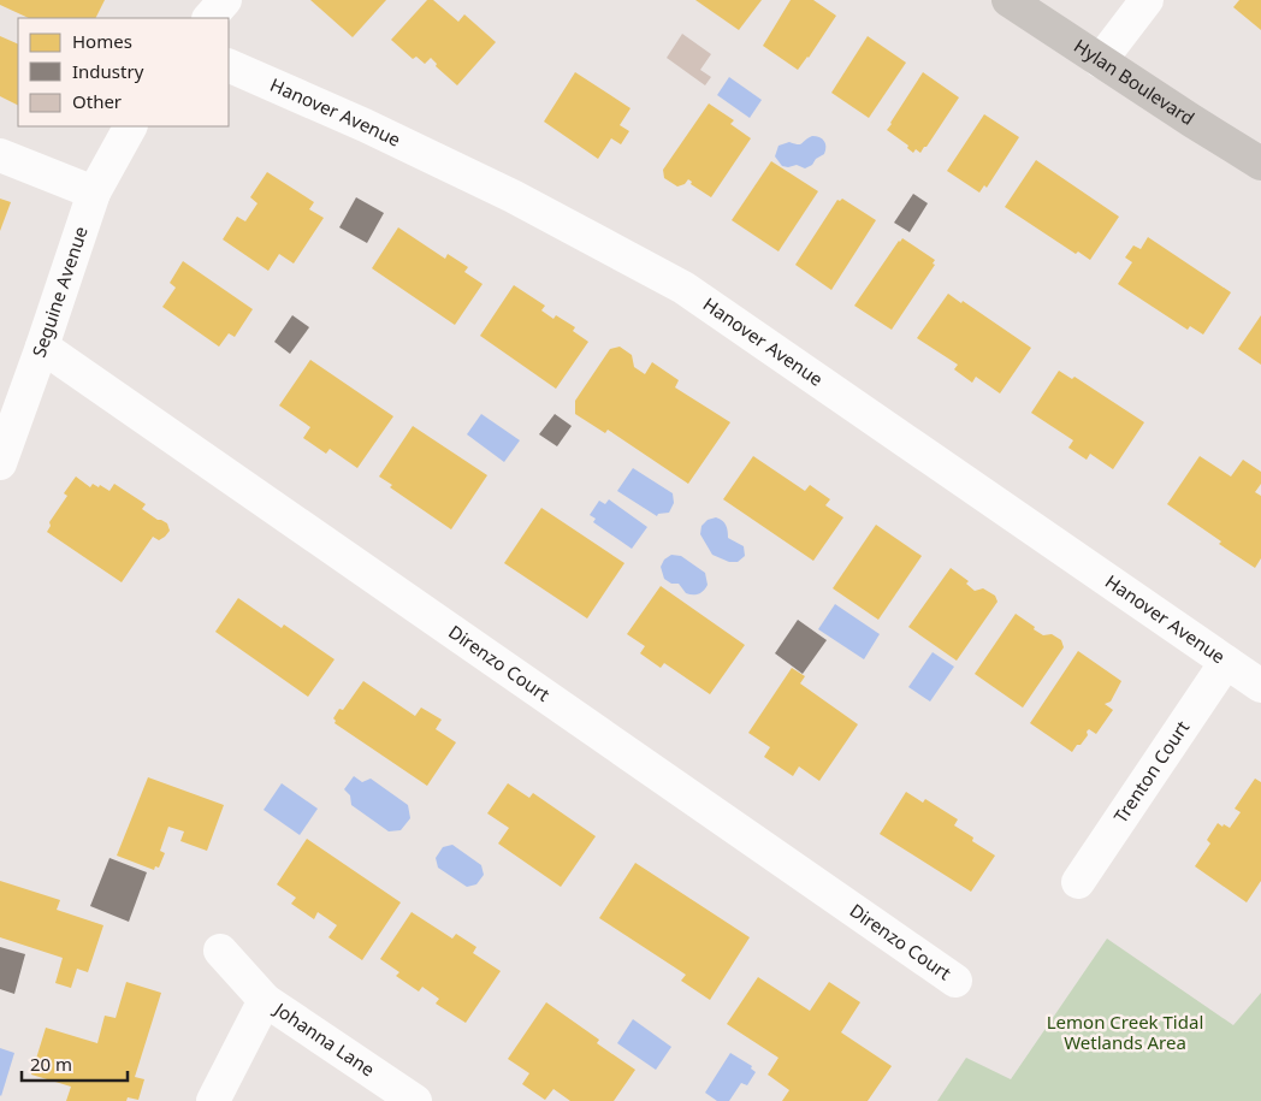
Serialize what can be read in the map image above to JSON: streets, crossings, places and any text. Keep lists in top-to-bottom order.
{
  "streets": {
    "main road": ["Hylan Boulevard"],
    "street": [
      "Hanover Avenue",
      "Seguine Avenue",
      "Direnzo Court",
      "Trenton Court",
      "Johanna Lane"
    ]
  },
  "crossings": [
    ["Hanover Avenue", "Trenton Court"],
    ["Seguine Avenue", "Direnzo Court"]
  ],
  "parks": ["Lemon Creek Tidal Wetlands Area"],
  "legend": ["Homes", "Industry", "Other"],
  "scale_bar": "20 m"
}
